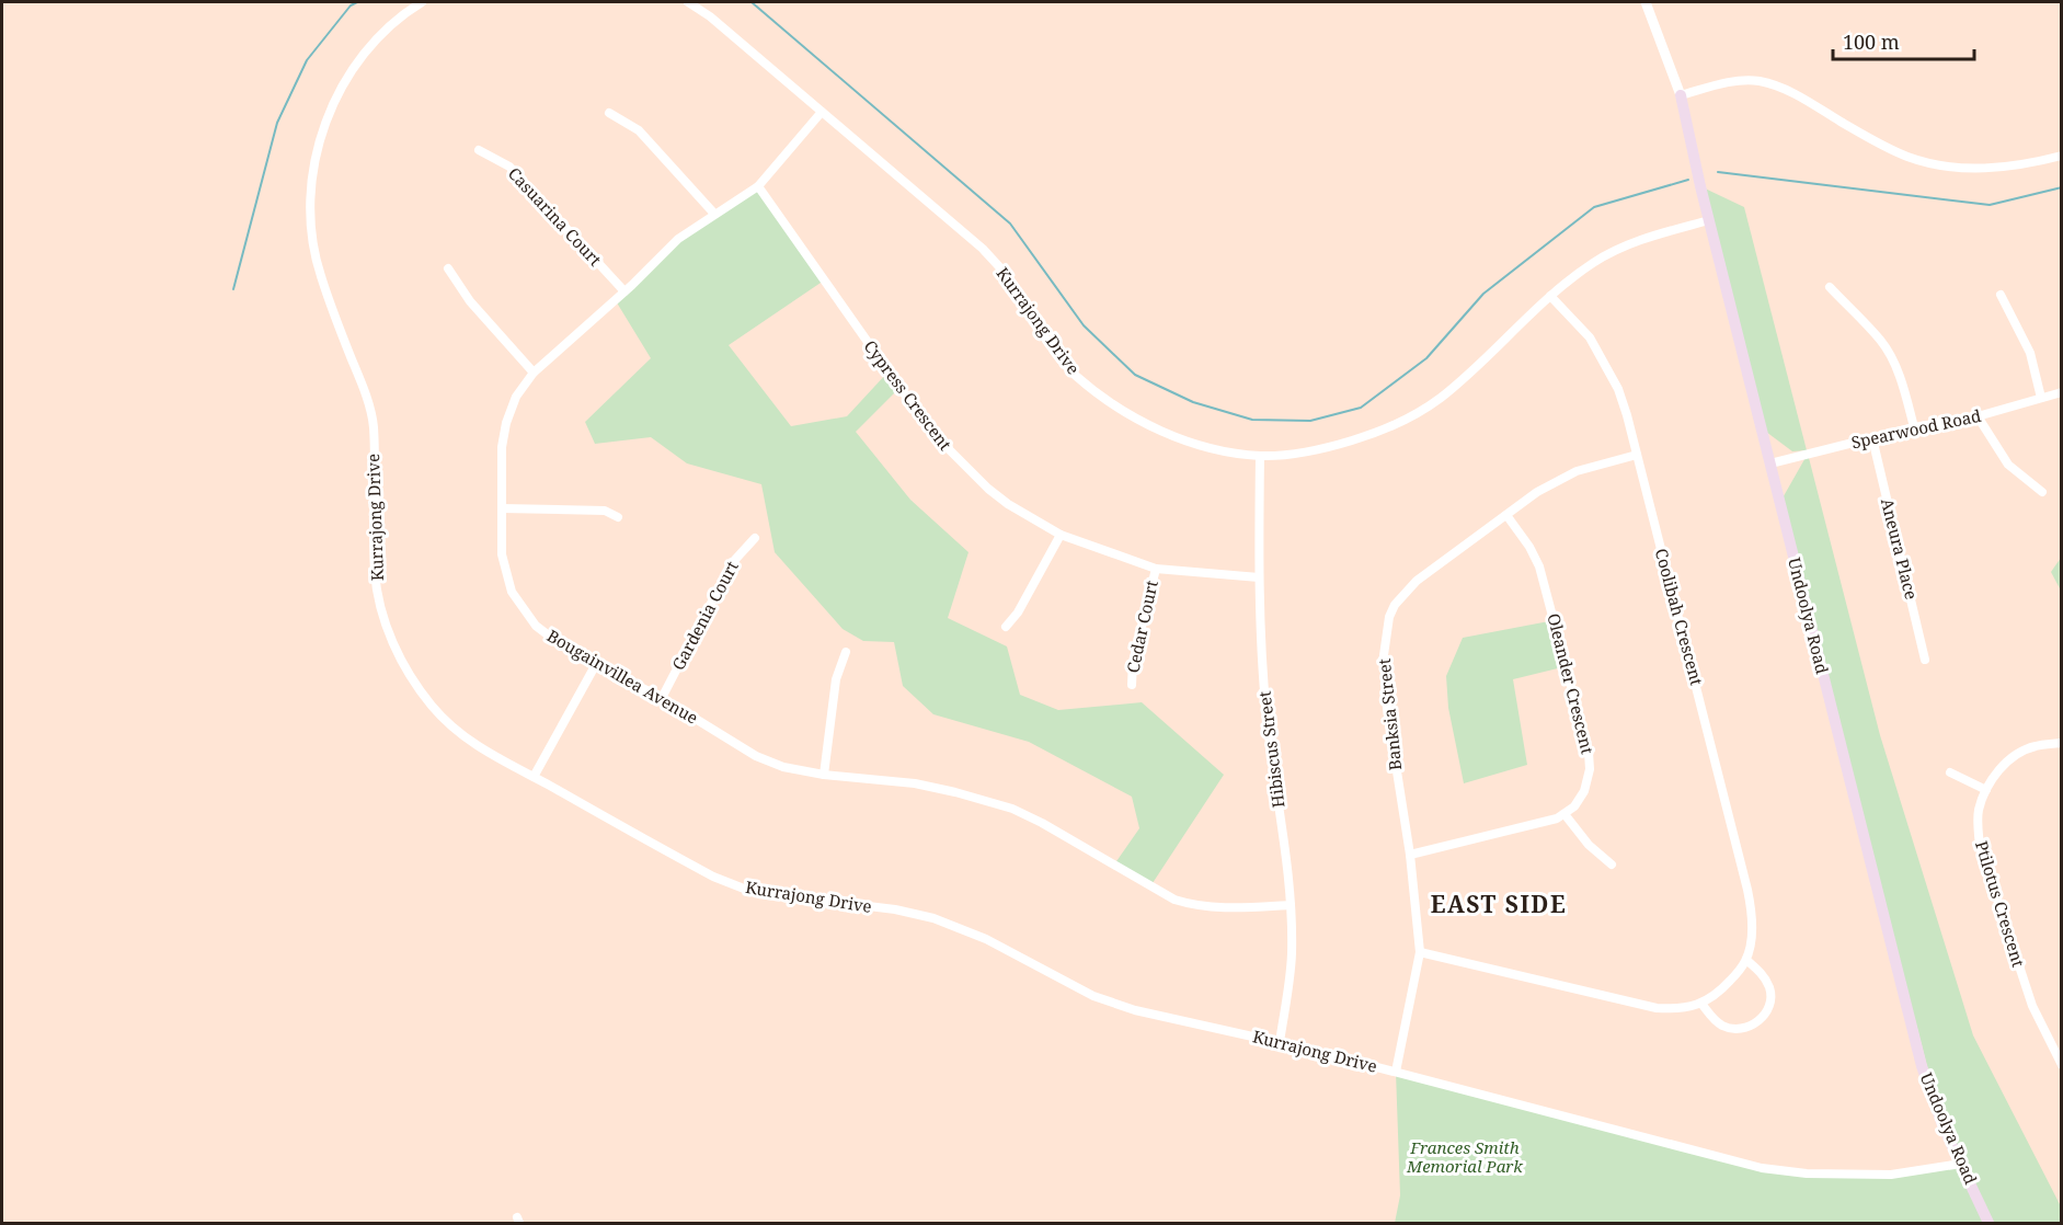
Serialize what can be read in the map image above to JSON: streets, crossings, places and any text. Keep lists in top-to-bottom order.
{
  "streets": {
    "main road": ["Undoolya Road"],
    "street": [
      "Casuarina Court",
      "Kurrajong Drive",
      "Cypress Crescent",
      "Spearwood Road",
      "Aneura Place",
      "Gardenia Court",
      "Coolibah Crescent",
      "Cedar Court",
      "Bougainvillea Avenue",
      "Oleander Crescent",
      "Banksia Street",
      "Hibiscus Street",
      "Ptilotus Crescent"
    ]
  },
  "crossings": [
    ["Casuarina Court", "Bougainvillea Avenue"],
    ["Kurrajong Drive", "Undoolya Road"],
    ["Kurrajong Drive", "Coolibah Crescent"],
    ["Kurrajong Drive", "Bougainvillea Avenue"],
    ["Kurrajong Drive", "Banksia Street"],
    ["Kurrajong Drive", "Hibiscus Street"],
    ["Cypress Crescent", "Cedar Court"],
    ["Cypress Crescent", "Bougainvillea Avenue"],
    ["Cypress Crescent", "Hibiscus Street"],
    ["Spearwood Road", "Aneura Place"],
    ["Spearwood Road", "Undoolya Road"],
    ["Gardenia Court", "Bougainvillea Avenue"],
    ["Coolibah Crescent", "Banksia Street"],
    ["Bougainvillea Avenue", "Hibiscus Street"],
    ["Oleander Crescent", "Banksia Street"]
  ],
  "districts": ["EAST SIDE"],
  "parks": ["Frances Smith Memorial Park"],
  "scale_bar": "100 m"
}
